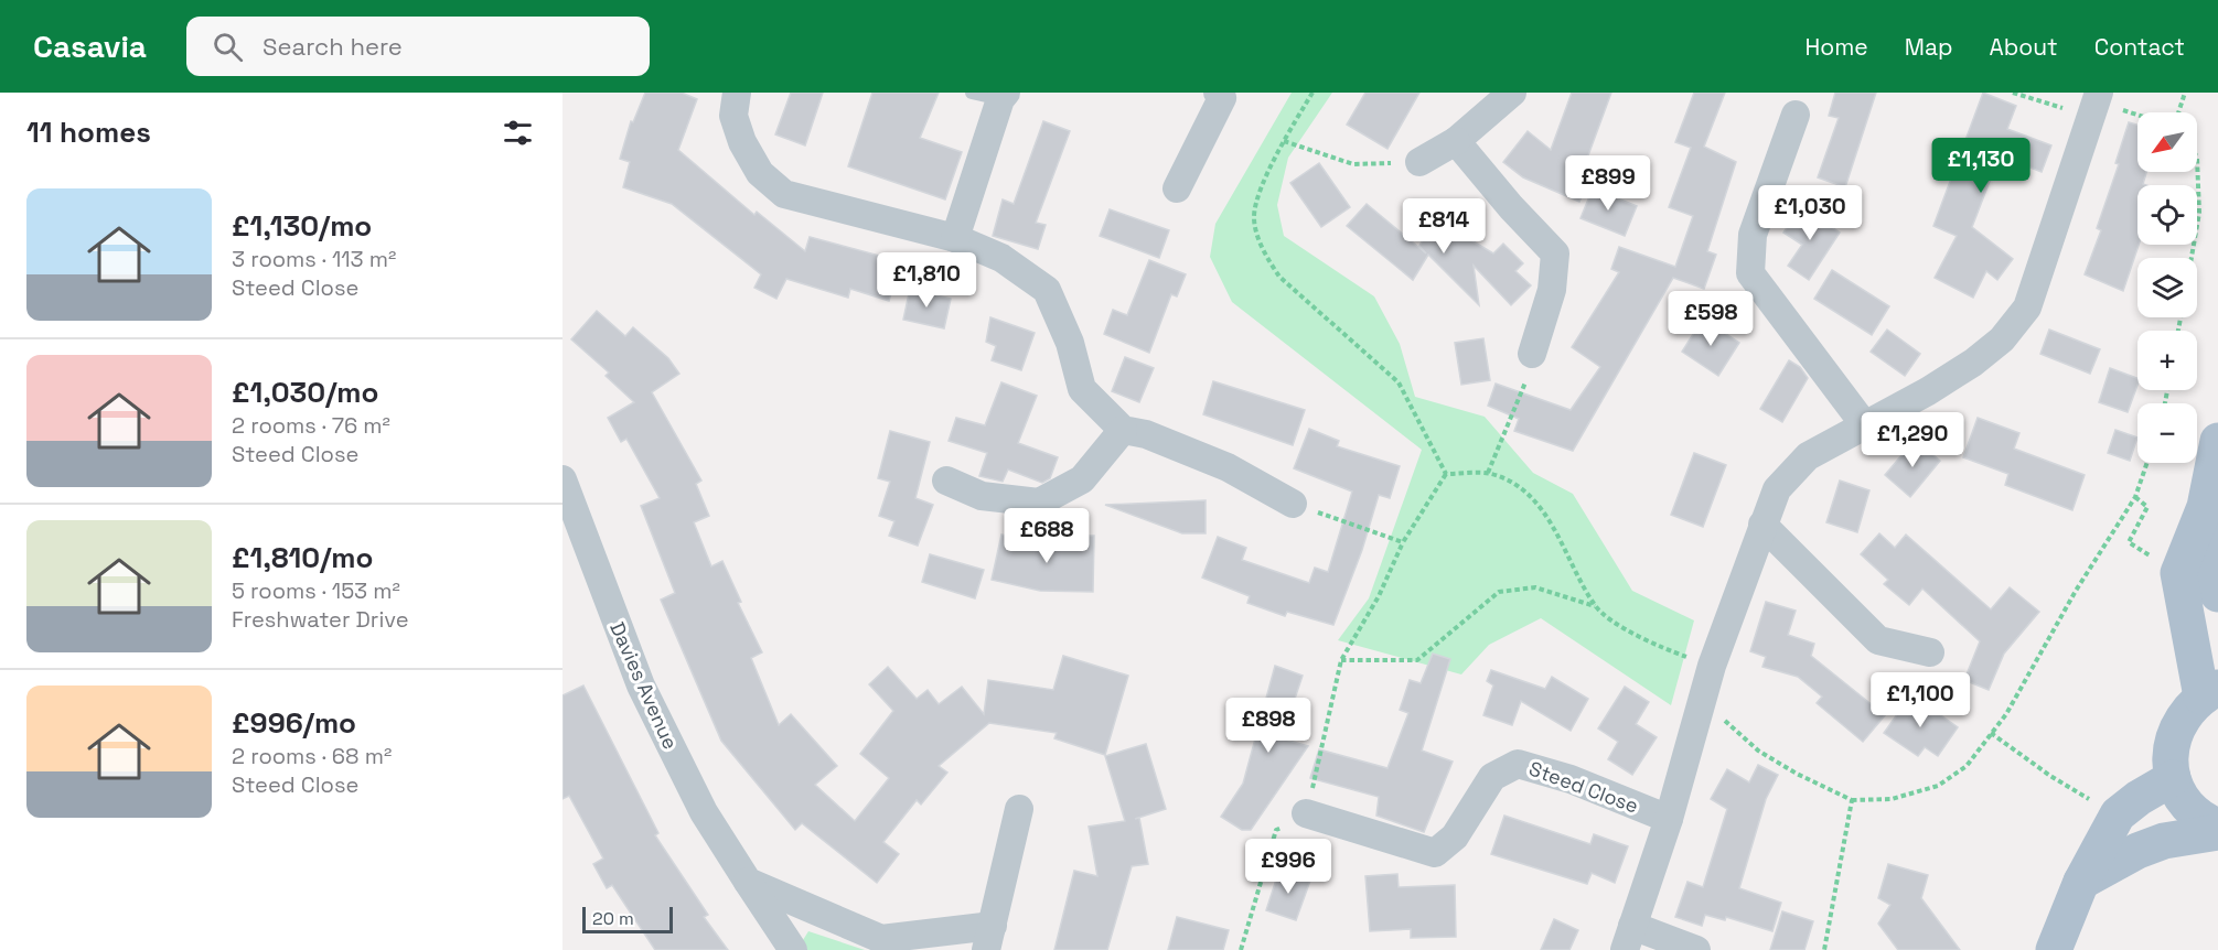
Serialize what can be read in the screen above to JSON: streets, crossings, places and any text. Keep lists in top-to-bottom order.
{
  "streets": {
    "street": ["Davies Avenue", "Steed Close"]
  },
  "scale_bar": "20 m",
  "north": "bottom left",
  "page": {
    "header": "Casavia",
    "search": "Search here",
    "nav": [
      "Home",
      "Map",
      "About",
      "Contact"
    ],
    "heading": "11 homes",
    "map_buttons": ["+", "−"],
    "price": [
      "£1,130",
      "£899",
      "£1,030",
      "£814",
      "£1,810",
      "£598",
      "£1,290",
      "£688",
      "£1,100",
      "£898",
      "£996"
    ],
    "list": [
      {
        "name": "£1,130/mo",
        "note": "3 rooms · 113 m² · Steed Close"
      },
      {
        "name": "£1,030/mo",
        "note": "2 rooms · 76 m² · Steed Close"
      },
      {
        "name": "£1,810/mo",
        "note": "5 rooms · 153 m² · Freshwater Drive"
      },
      {
        "name": "£996/mo",
        "note": "2 rooms · 68 m² · Steed Close"
      }
    ],
    "scale": "20 m"
  }
}
